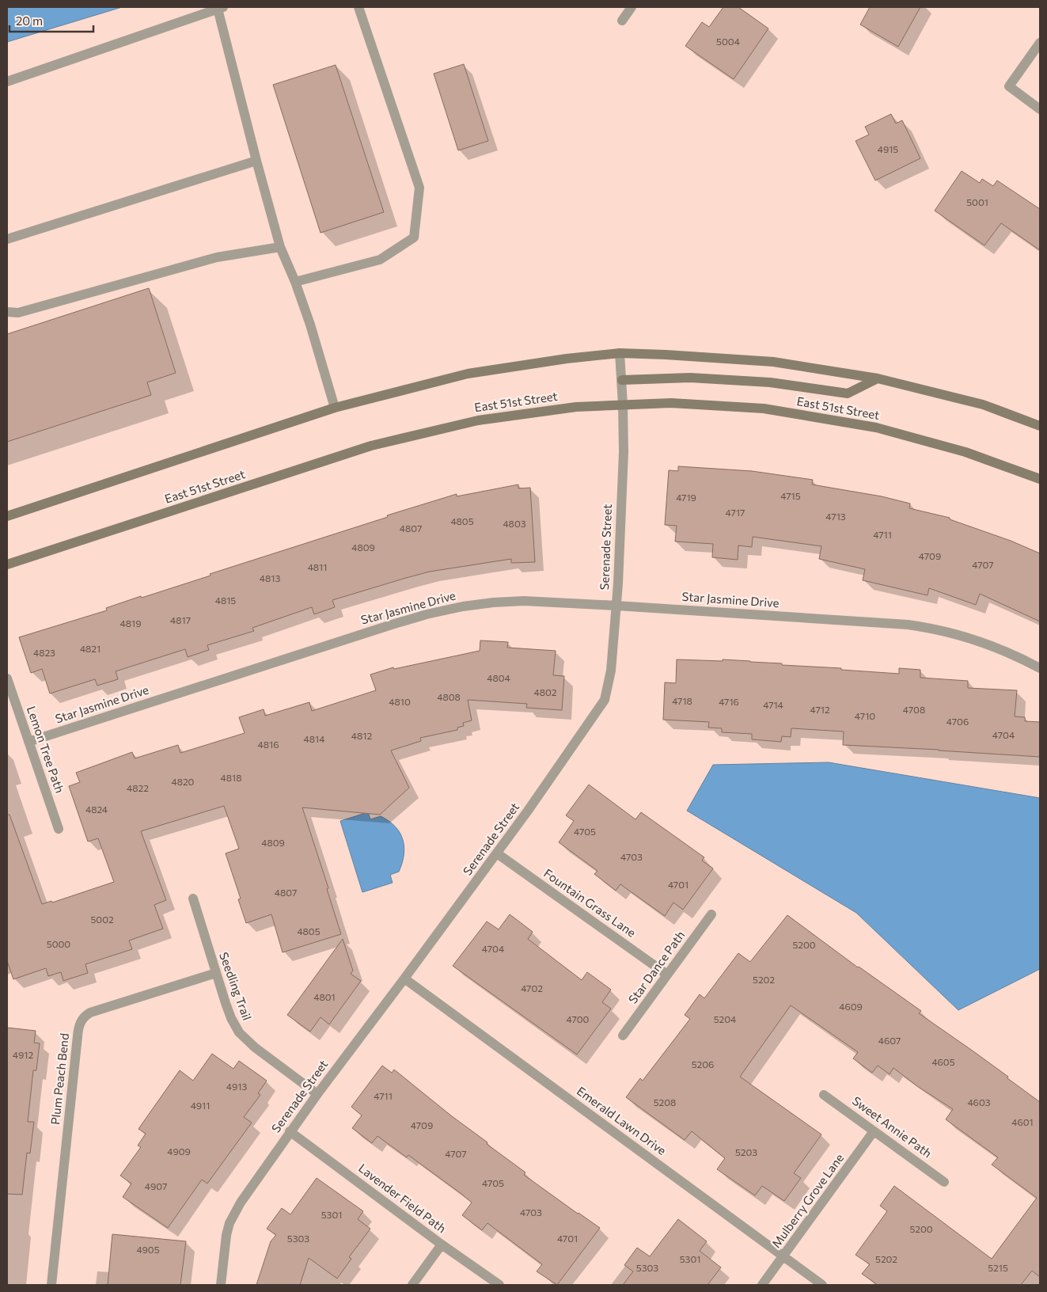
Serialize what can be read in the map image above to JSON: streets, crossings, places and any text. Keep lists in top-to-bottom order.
{
  "streets": {
    "street": [
      "East 51st Street",
      "Serenade Street",
      "Star Jasmine Drive",
      "Lemon Tree Path",
      "Fountain Grass Lane",
      "Star Dance Path",
      "Seedling Trail",
      "Plum Peach Bend",
      "Emerald Lawn Drive",
      "Sweet Annie Path",
      "Lavender Field Path",
      "Mulberry Grove Lane"
    ]
  },
  "crossings": [
    ["East 51st Street", "Serenade Street"],
    ["Serenade Street", "Star Jasmine Drive"],
    ["Serenade Street", "Fountain Grass Lane"],
    ["Serenade Street", "Seedling Trail"],
    ["Serenade Street", "Emerald Lawn Drive"],
    ["Serenade Street", "Lavender Field Path"],
    ["Star Jasmine Drive", "Lemon Tree Path"],
    ["Fountain Grass Lane", "Star Dance Path"],
    ["Seedling Trail", "Plum Peach Bend"],
    ["Emerald Lawn Drive", "Mulberry Grove Lane"],
    ["Sweet Annie Path", "Mulberry Grove Lane"]
  ],
  "house_numbers": [
    "5004",
    "4915",
    "5001",
    "4715",
    "4719",
    "4717",
    "4713",
    "4805",
    "4803",
    "4807",
    "4711",
    "4809",
    "4709",
    "4707",
    "4811",
    "4813",
    "4815",
    "4817",
    "4819",
    "4821",
    "4823",
    "4804",
    "4802",
    "4808",
    "4718",
    "4810",
    "4716",
    "4714",
    "4712",
    "4708",
    "4710",
    "4706",
    "4704",
    "4812",
    "4814",
    "4816",
    "4818",
    "4820",
    "4822",
    "4824",
    "4705",
    "4809",
    "4703",
    "4701",
    "4807",
    "5002",
    "4805",
    "5000",
    "5200",
    "4704",
    "5202",
    "4702",
    "4801",
    "4609",
    "4700",
    "5204",
    "4607",
    "4912",
    "4605",
    "5206",
    "4913",
    "4711",
    "5208",
    "4603",
    "4911",
    "4601",
    "4709",
    "4909",
    "5203",
    "4707",
    "4705",
    "4907",
    "4703",
    "5301",
    "5200",
    "5303",
    "4701",
    "4905",
    "5301",
    "5202",
    "5303",
    "5215"
  ],
  "scale_bar": "20 m"
}
